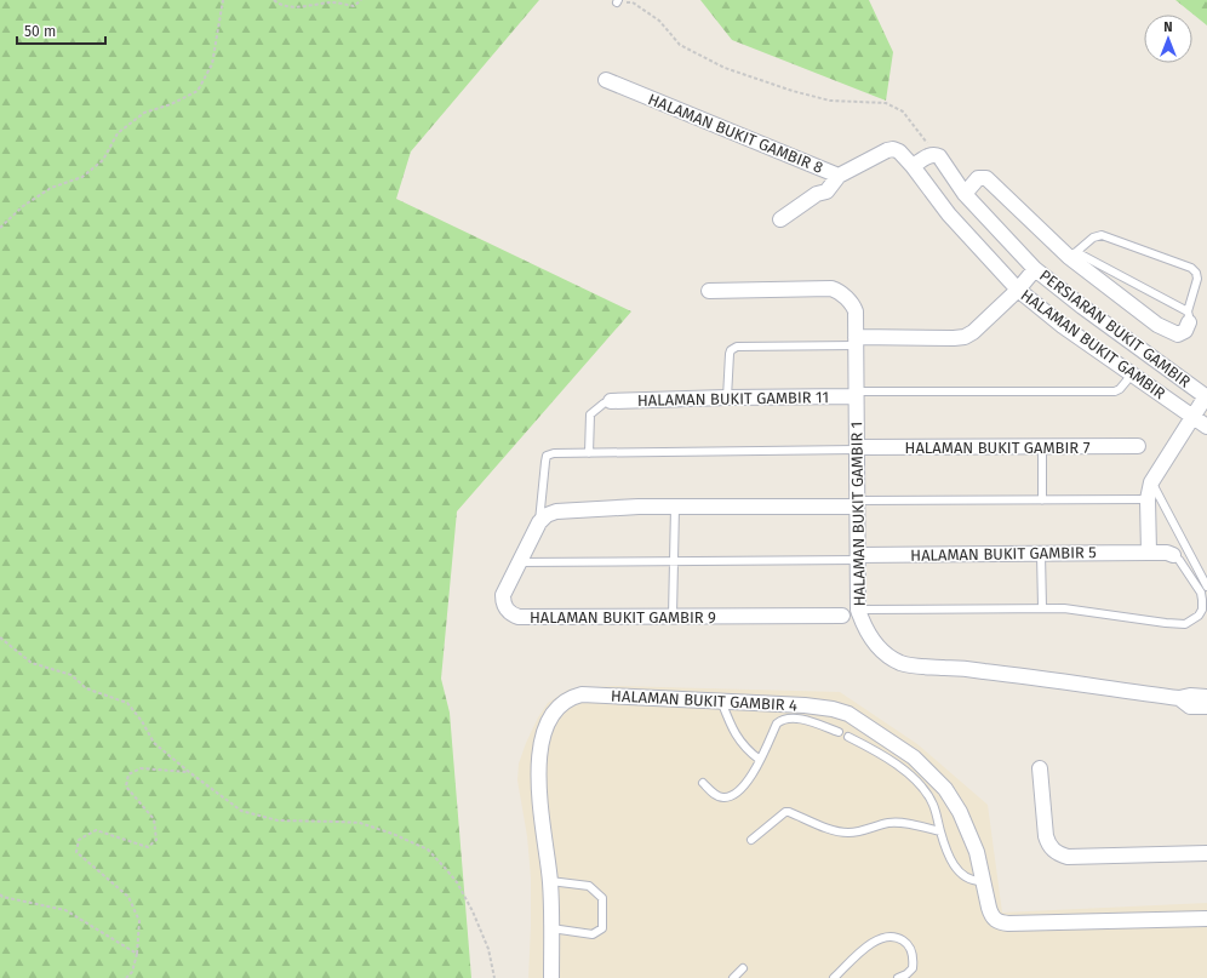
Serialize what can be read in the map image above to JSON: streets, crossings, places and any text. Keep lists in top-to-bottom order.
{
  "streets": {
    "street": [
      "HALAMAN BUKIT GAMBIR 8",
      "PERSIARAN BUKIT GAMBIR",
      "HALAMAN BUKIT GAMBIR",
      "HALAMAN BUKIT GAMBIR 11",
      "HALAMAN BUKIT GAMBIR 7",
      "HALAMAN BUKIT GAMBIR 1",
      "HALAMAN BUKIT GAMBIR 5",
      "HALAMAN BUKIT GAMBIR 9",
      "HALAMAN BUKIT GAMBIR 4"
    ]
  },
  "crossings": [
    ["HALAMAN BUKIT GAMBIR 8", "HALAMAN BUKIT GAMBIR"],
    ["HALAMAN BUKIT GAMBIR 11", "HALAMAN BUKIT GAMBIR 1"],
    ["HALAMAN BUKIT GAMBIR 7", "HALAMAN BUKIT GAMBIR 1"],
    ["HALAMAN BUKIT GAMBIR 1", "HALAMAN BUKIT GAMBIR 5"]
  ],
  "scale_bar": "50 m",
  "north": "top"
}
